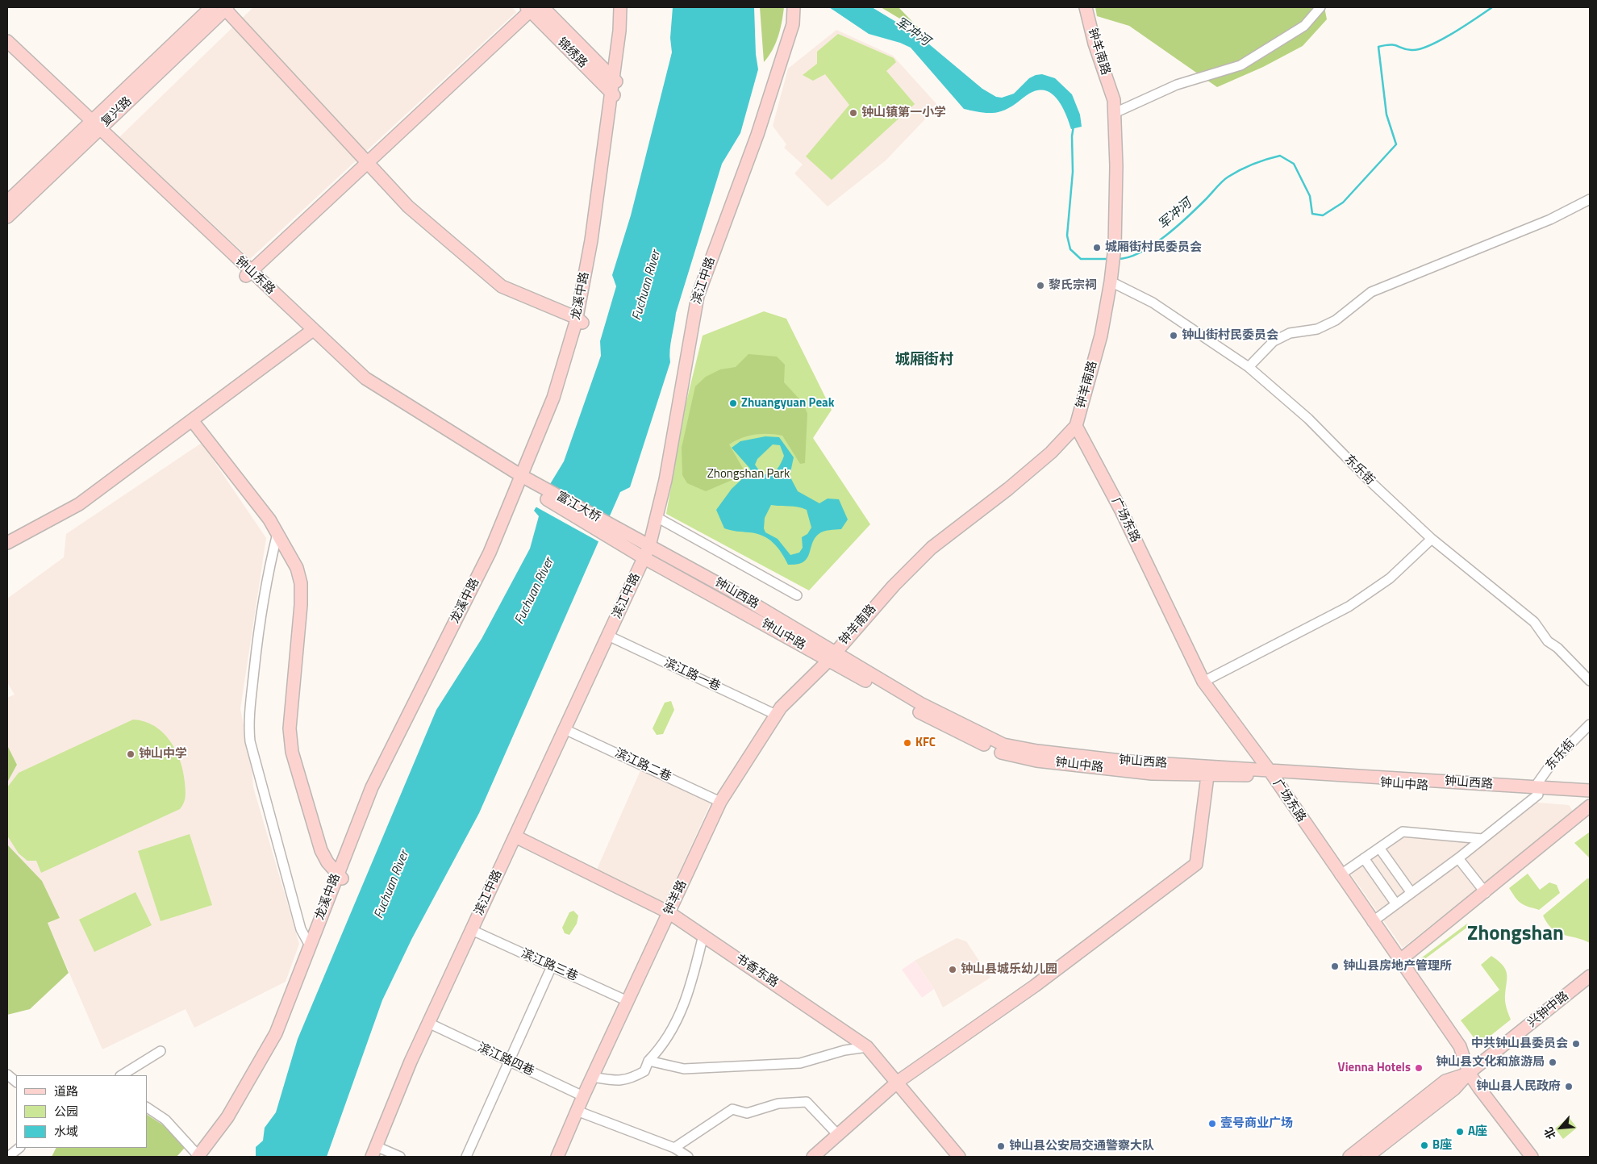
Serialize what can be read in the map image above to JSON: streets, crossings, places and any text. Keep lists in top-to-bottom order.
{
  "streets": {
    "main road": [
      "钟羊南路",
      "锦绣路",
      "复兴路",
      "钟山东路",
      "滨江中路",
      "龙溪中路",
      "富江大桥",
      "广场东路",
      "钟山西路",
      "钟山中路",
      "钟羊路",
      "书香东路",
      "兴钟中路"
    ],
    "street": [
      "东乐街",
      "滨江路一巷",
      "滨江路二巷",
      "滨江路三巷",
      "滨江路四巷"
    ]
  },
  "crossings": [
    ["钟羊南路", "东乐街"],
    ["钟羊南路", "广场东路"],
    ["钟羊南路", "钟山西路"],
    ["钟羊南路", "钟山中路"],
    ["钟羊南路", "钟羊路"],
    ["锦绣路", "龙溪中路"],
    ["复兴路", "钟山东路"],
    ["钟山东路", "龙溪中路"],
    ["钟山东路", "富江大桥"],
    ["滨江中路", "钟山西路"],
    ["滨江中路", "钟山中路"],
    ["滨江中路", "滨江路一巷"],
    ["滨江中路", "滨江路二巷"],
    ["滨江中路", "滨江路三巷"],
    ["滨江中路", "书香东路"],
    ["滨江中路", "滨江路四巷"],
    ["龙溪中路", "富江大桥"],
    ["东乐街", "广场东路"],
    ["东乐街", "钟山中路"],
    ["富江大桥", "钟山西路"],
    ["富江大桥", "钟山中路"],
    ["广场东路", "钟山西路"],
    ["广场东路", "钟山中路"],
    ["广场东路", "兴钟中路"],
    ["钟山西路", "钟山中路"],
    ["钟山西路", "钟羊路"],
    ["钟山中路", "钟羊路"],
    ["滨江路一巷", "钟羊路"],
    ["滨江路二巷", "钟羊路"],
    ["钟羊路", "滨江路三巷"],
    ["钟羊路", "书香东路"],
    ["钟羊路", "滨江路四巷"]
  ],
  "districts": ["城厢街村", "Zhongshan"],
  "water": ["军冲河", "Fuchuan River"],
  "parks": ["Zhongshan Park"],
  "places": [
    "钟山镇第一小学",
    "城厢街村民委员会",
    "黎氏宗祠",
    "钟山街村民委员会",
    "Zhuangyuan Peak",
    "KFC",
    "钟山中学",
    "钟山县房地产管理所",
    "钟山县城乐幼儿园",
    "中共钟山县委员会",
    "钟山县文化和旅游局",
    "Vienna Hotels",
    "钟山县人民政府",
    "壹号商业广场",
    "A座",
    "B座",
    "钟山县公安局交通警察大队"
  ],
  "legend": ["道路", "公园", "水域"],
  "north": "bottom left"
}
